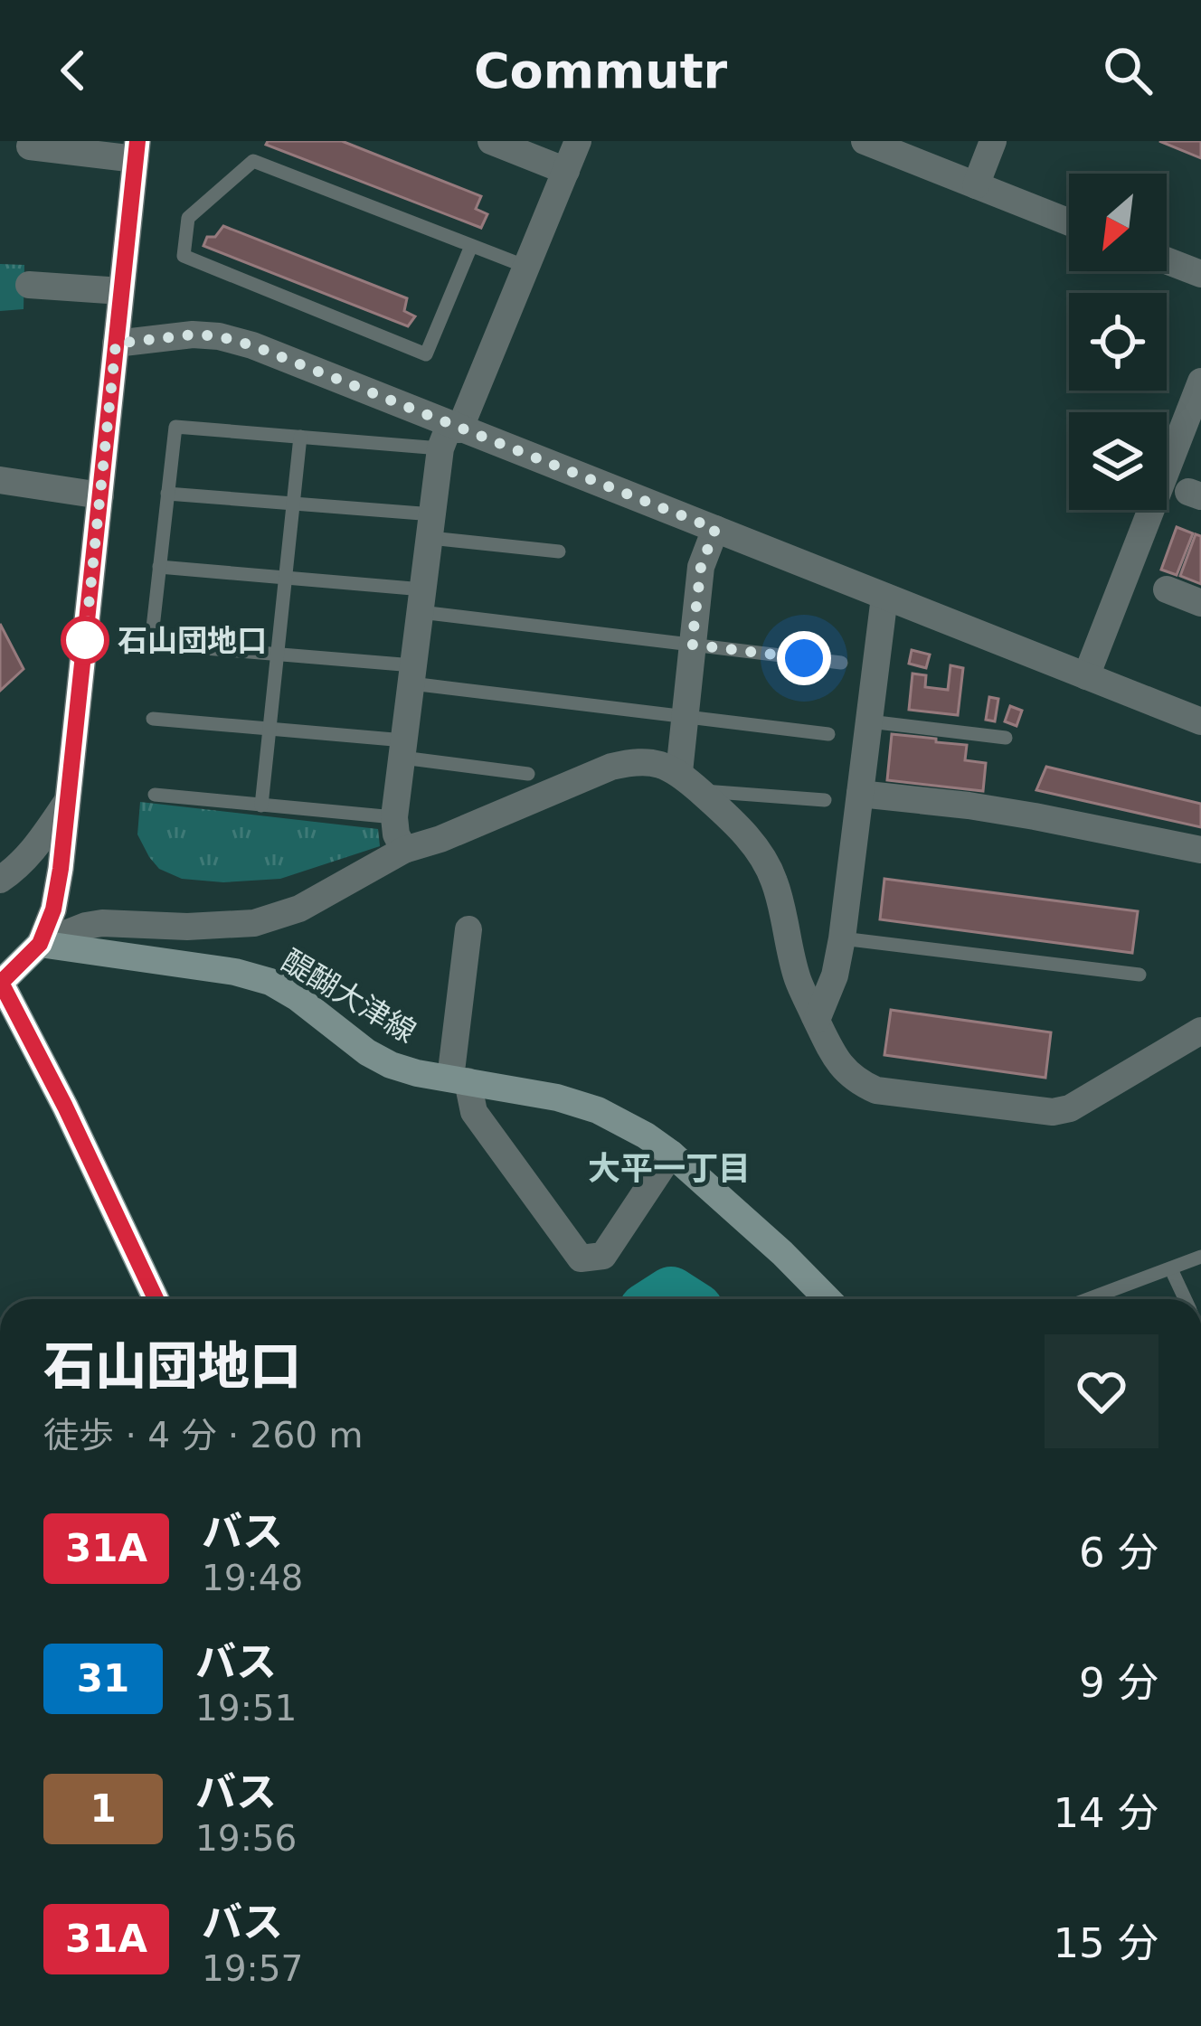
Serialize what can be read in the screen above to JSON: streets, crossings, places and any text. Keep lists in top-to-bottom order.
{
  "streets": {
    "main road": ["醍醐大津線"]
  },
  "districts": ["大平一丁目"],
  "places": ["石山団地口"],
  "lines": ["bus line 31A"],
  "north": "bottom left",
  "page": {
    "header": "Commutr",
    "heading": ["石山団地口", "徒歩 · 4 分 · 260 m"],
    "list": [
      {
        "mark": "31A",
        "name": "バス",
        "note": "19:48",
        "value": "6 分"
      },
      {
        "mark": "31",
        "name": "バス",
        "note": "19:51",
        "value": "9 分"
      },
      {
        "mark": "1",
        "name": "バス",
        "note": "19:56",
        "value": "14 分"
      },
      {
        "mark": "31A",
        "name": "バス",
        "note": "19:57",
        "value": "15 分"
      }
    ]
  }
}
